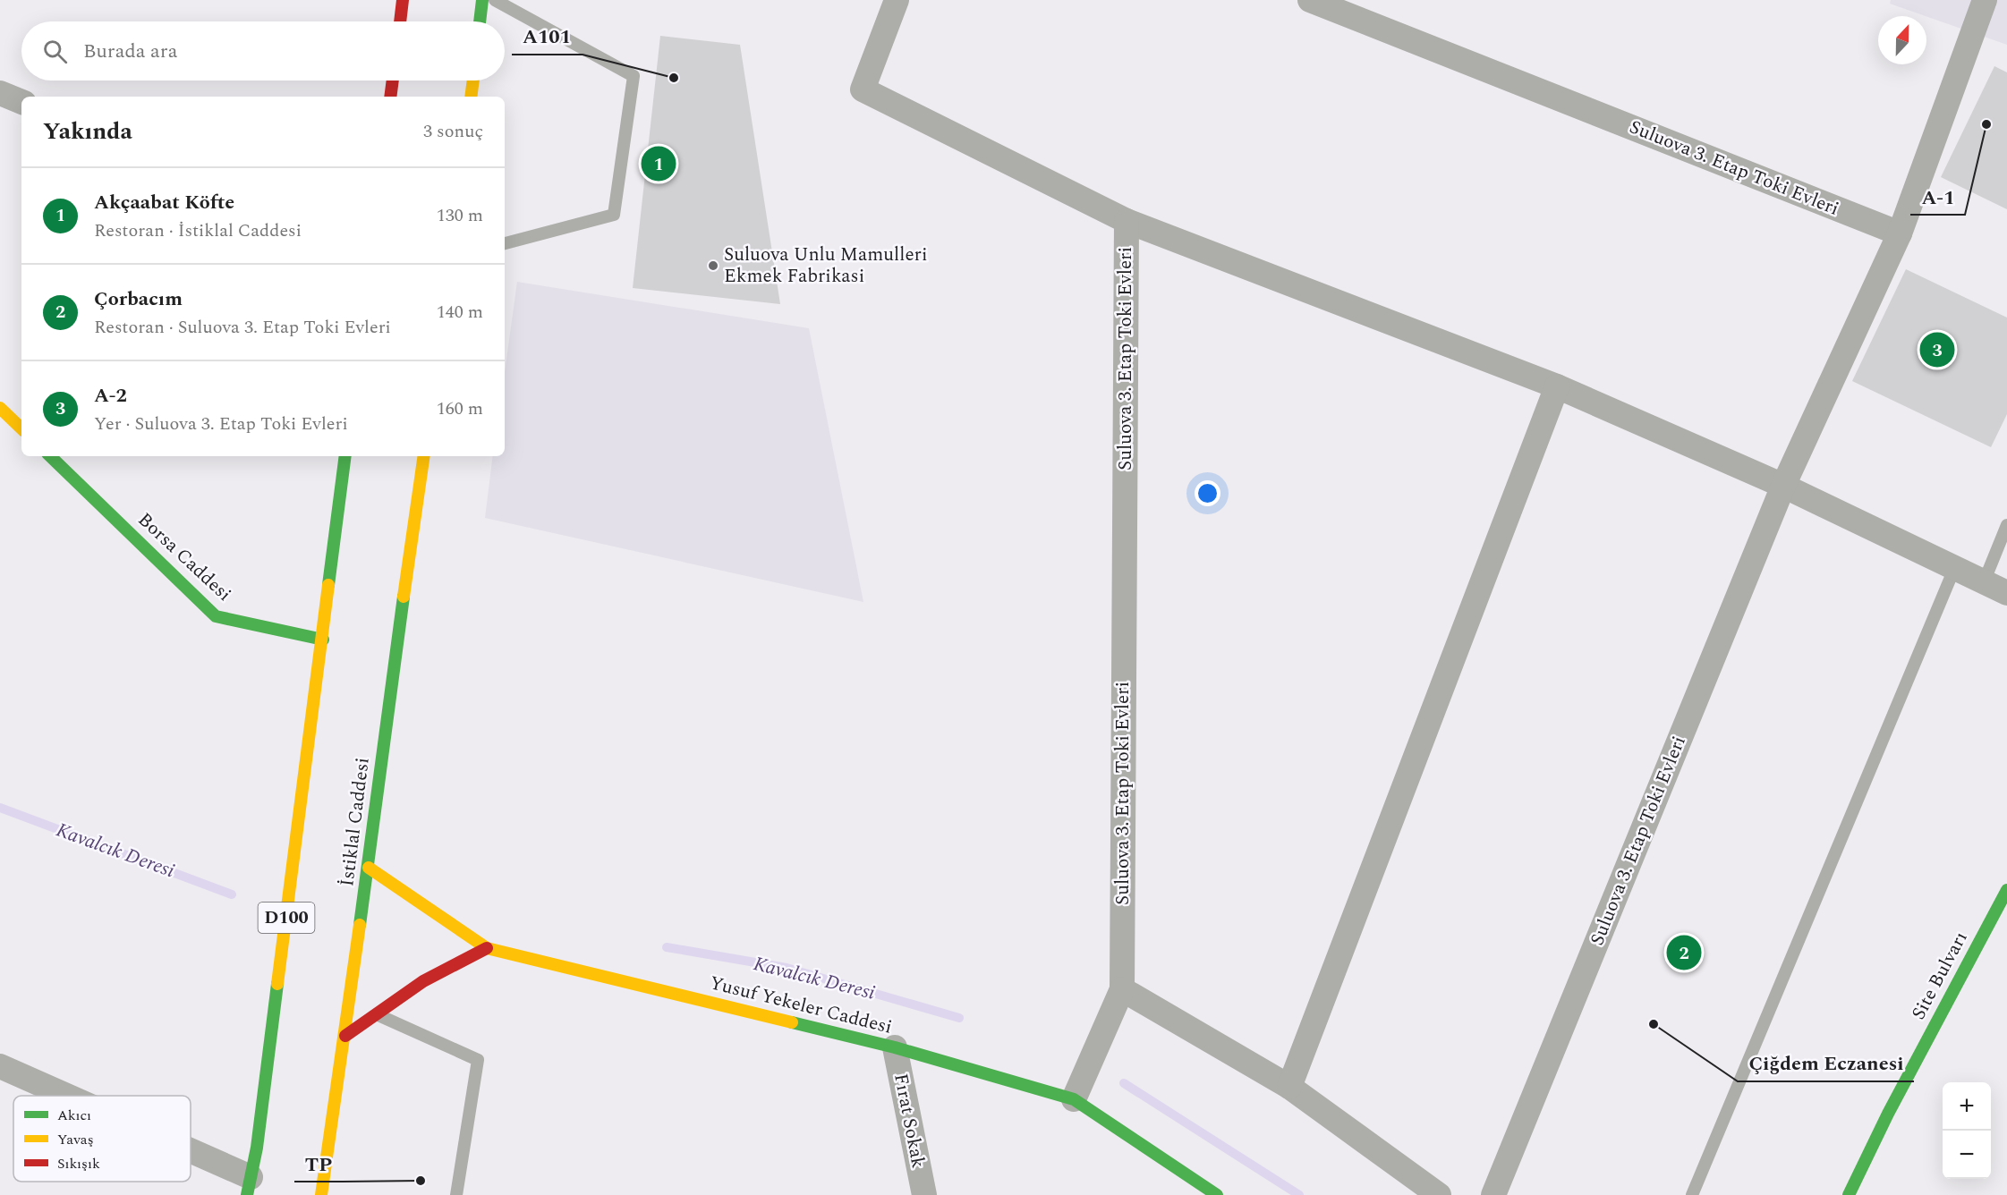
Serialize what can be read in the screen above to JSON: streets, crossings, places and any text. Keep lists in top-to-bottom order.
{
  "streets": {
    "main road": [
      "Borsa Caddesi",
      "İstiklal Caddesi",
      "D100",
      "Site Bulvarı",
      "Yusuf Yekeler Caddesi"
    ],
    "street": ["Suluova 3. Etap Toki Evleri", "Fırat Sokak"]
  },
  "crossings": [
    ["Borsa Caddesi", "D100"],
    ["İstiklal Caddesi", "Yusuf Yekeler Caddesi"],
    ["Yusuf Yekeler Caddesi", "Fırat Sokak"]
  ],
  "water": ["Kavalcık Deresi"],
  "places": [
    "A101",
    "A-1",
    "Suluova Unlu Mamulleri Ekmek Fabrikasi",
    "Çiğdem Eczanesi",
    "TP"
  ],
  "legend": ["Akıcı", "Yavaş", "Sıkışık"],
  "north": "top",
  "page": {
    "search": "Burada ara",
    "heading": ["Yakında", "3 sonuç"],
    "pins": ["1", "3", "2"],
    "list": [
      {
        "mark": "1",
        "name": "Akçaabat Köfte",
        "note": "Restoran · İstiklal Caddesi",
        "value": "130 m"
      },
      {
        "mark": "2",
        "name": "Çorbacım",
        "note": "Restoran · Suluova 3. Etap Toki Evleri",
        "value": "140 m"
      },
      {
        "mark": "3",
        "name": "A-2",
        "note": "Yer · Suluova 3. Etap Toki Evleri",
        "value": "160 m"
      }
    ],
    "map_buttons": ["+", "−"]
  }
}
